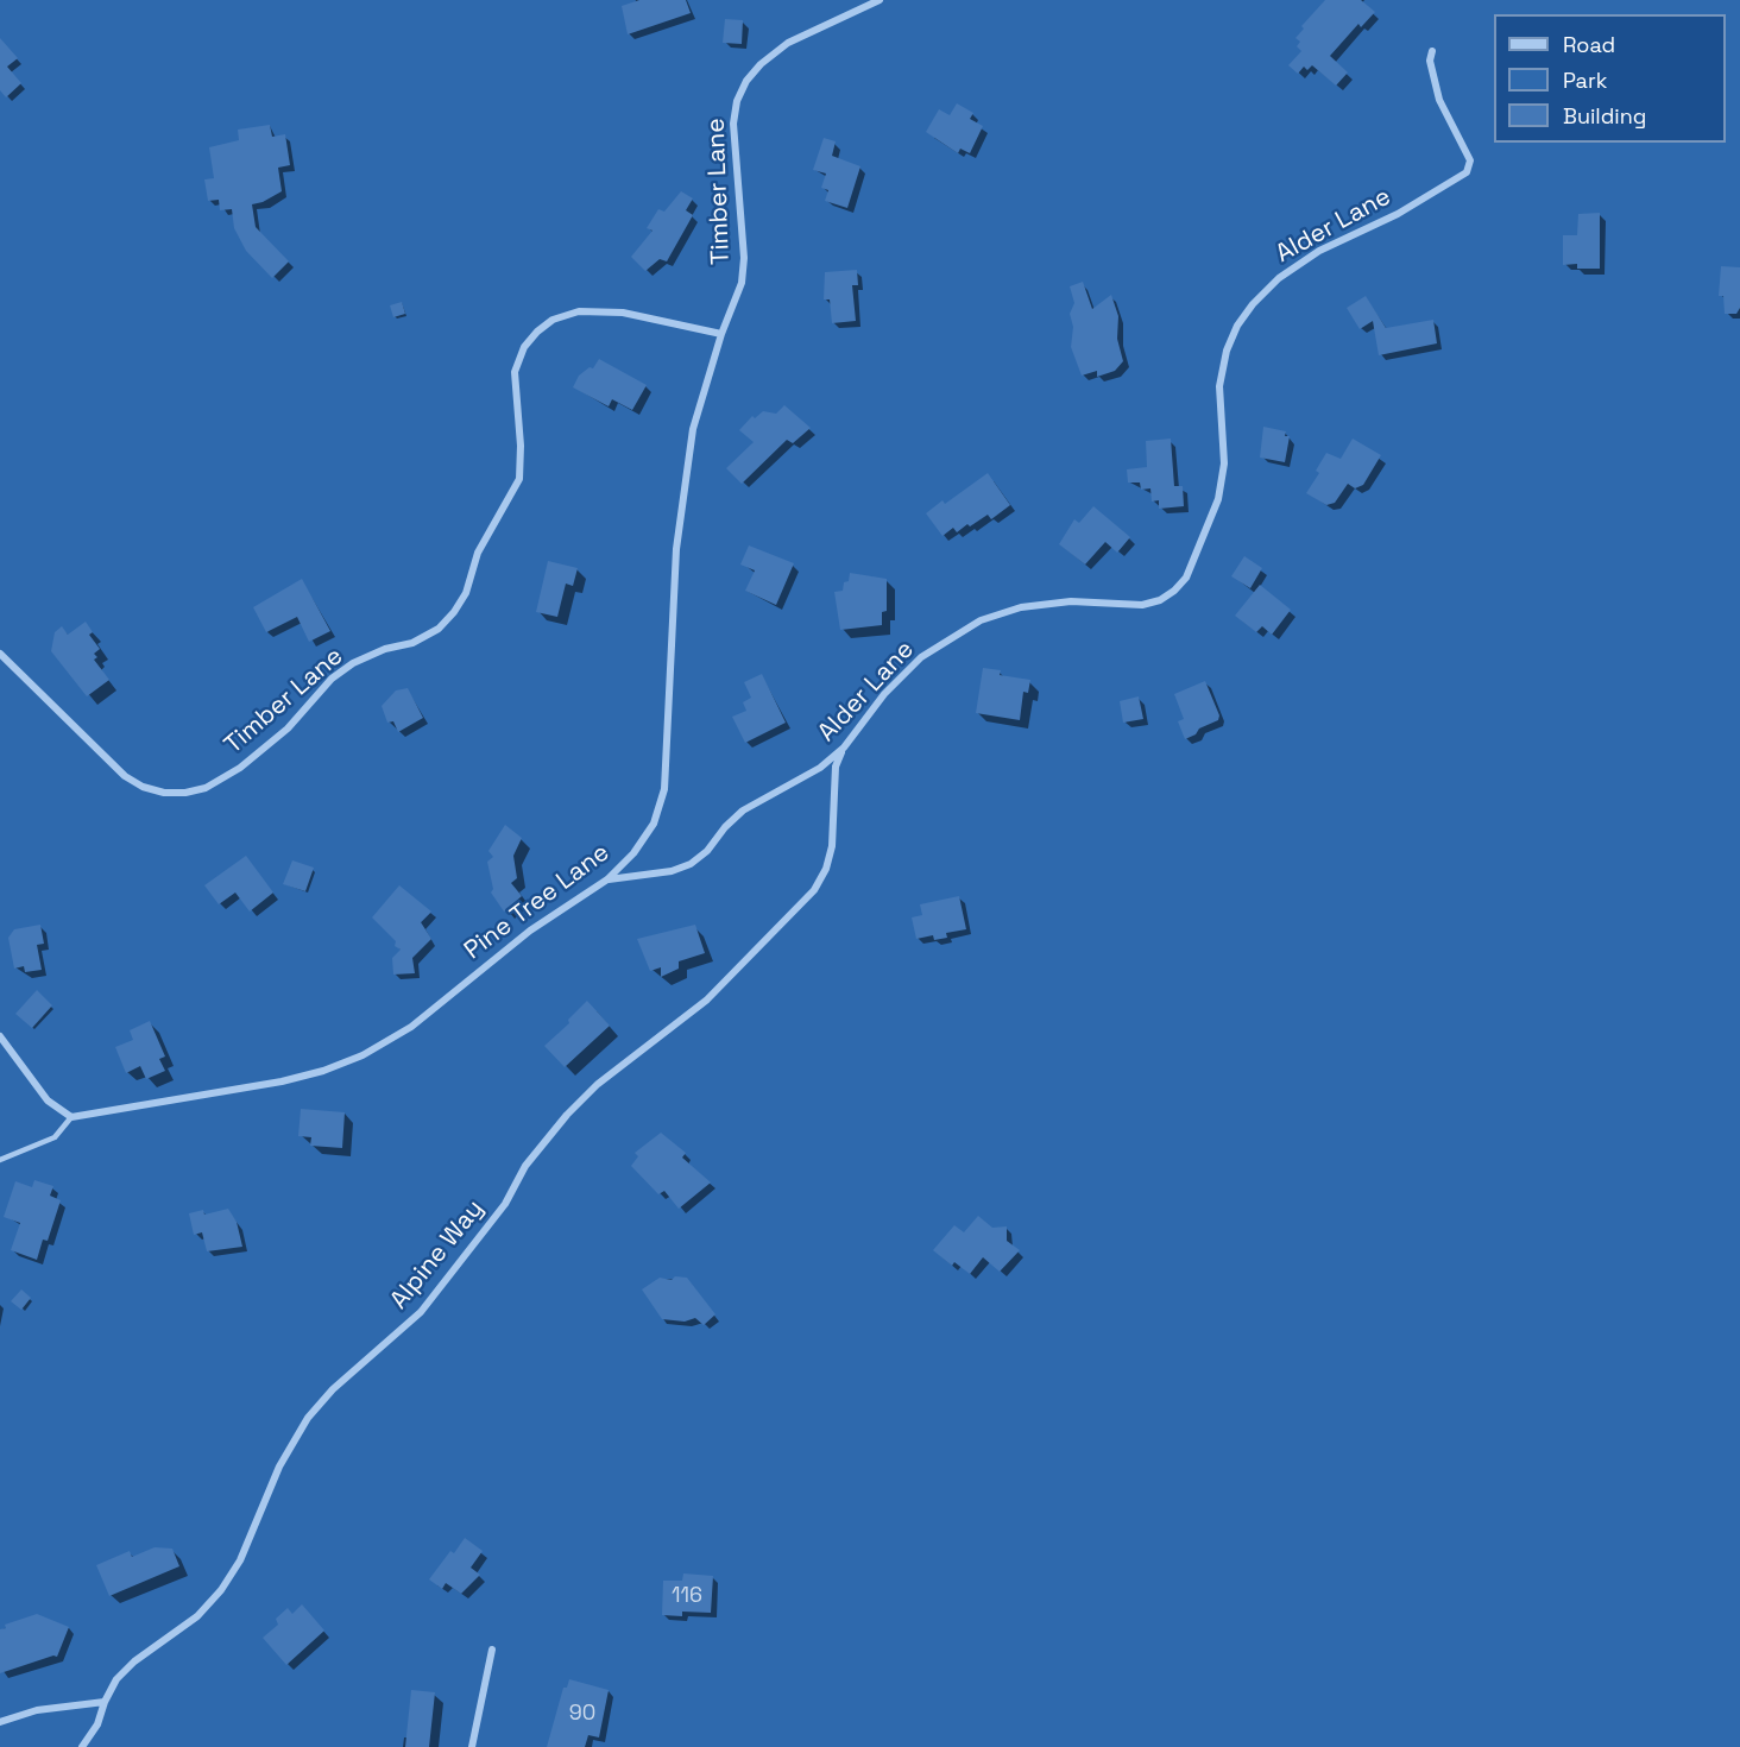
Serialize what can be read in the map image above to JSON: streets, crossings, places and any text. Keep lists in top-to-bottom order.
{
  "streets": {
    "street": [
      "Timber Lane",
      "Alder Lane",
      "Pine Tree Lane",
      "Alpine Way"
    ]
  },
  "crossings": [
    ["Timber Lane", "Pine Tree Lane"],
    ["Alder Lane", "Pine Tree Lane"],
    ["Alder Lane", "Alpine Way"]
  ],
  "house_numbers": ["116", "90"],
  "legend": ["Road", "Park", "Building"]
}
